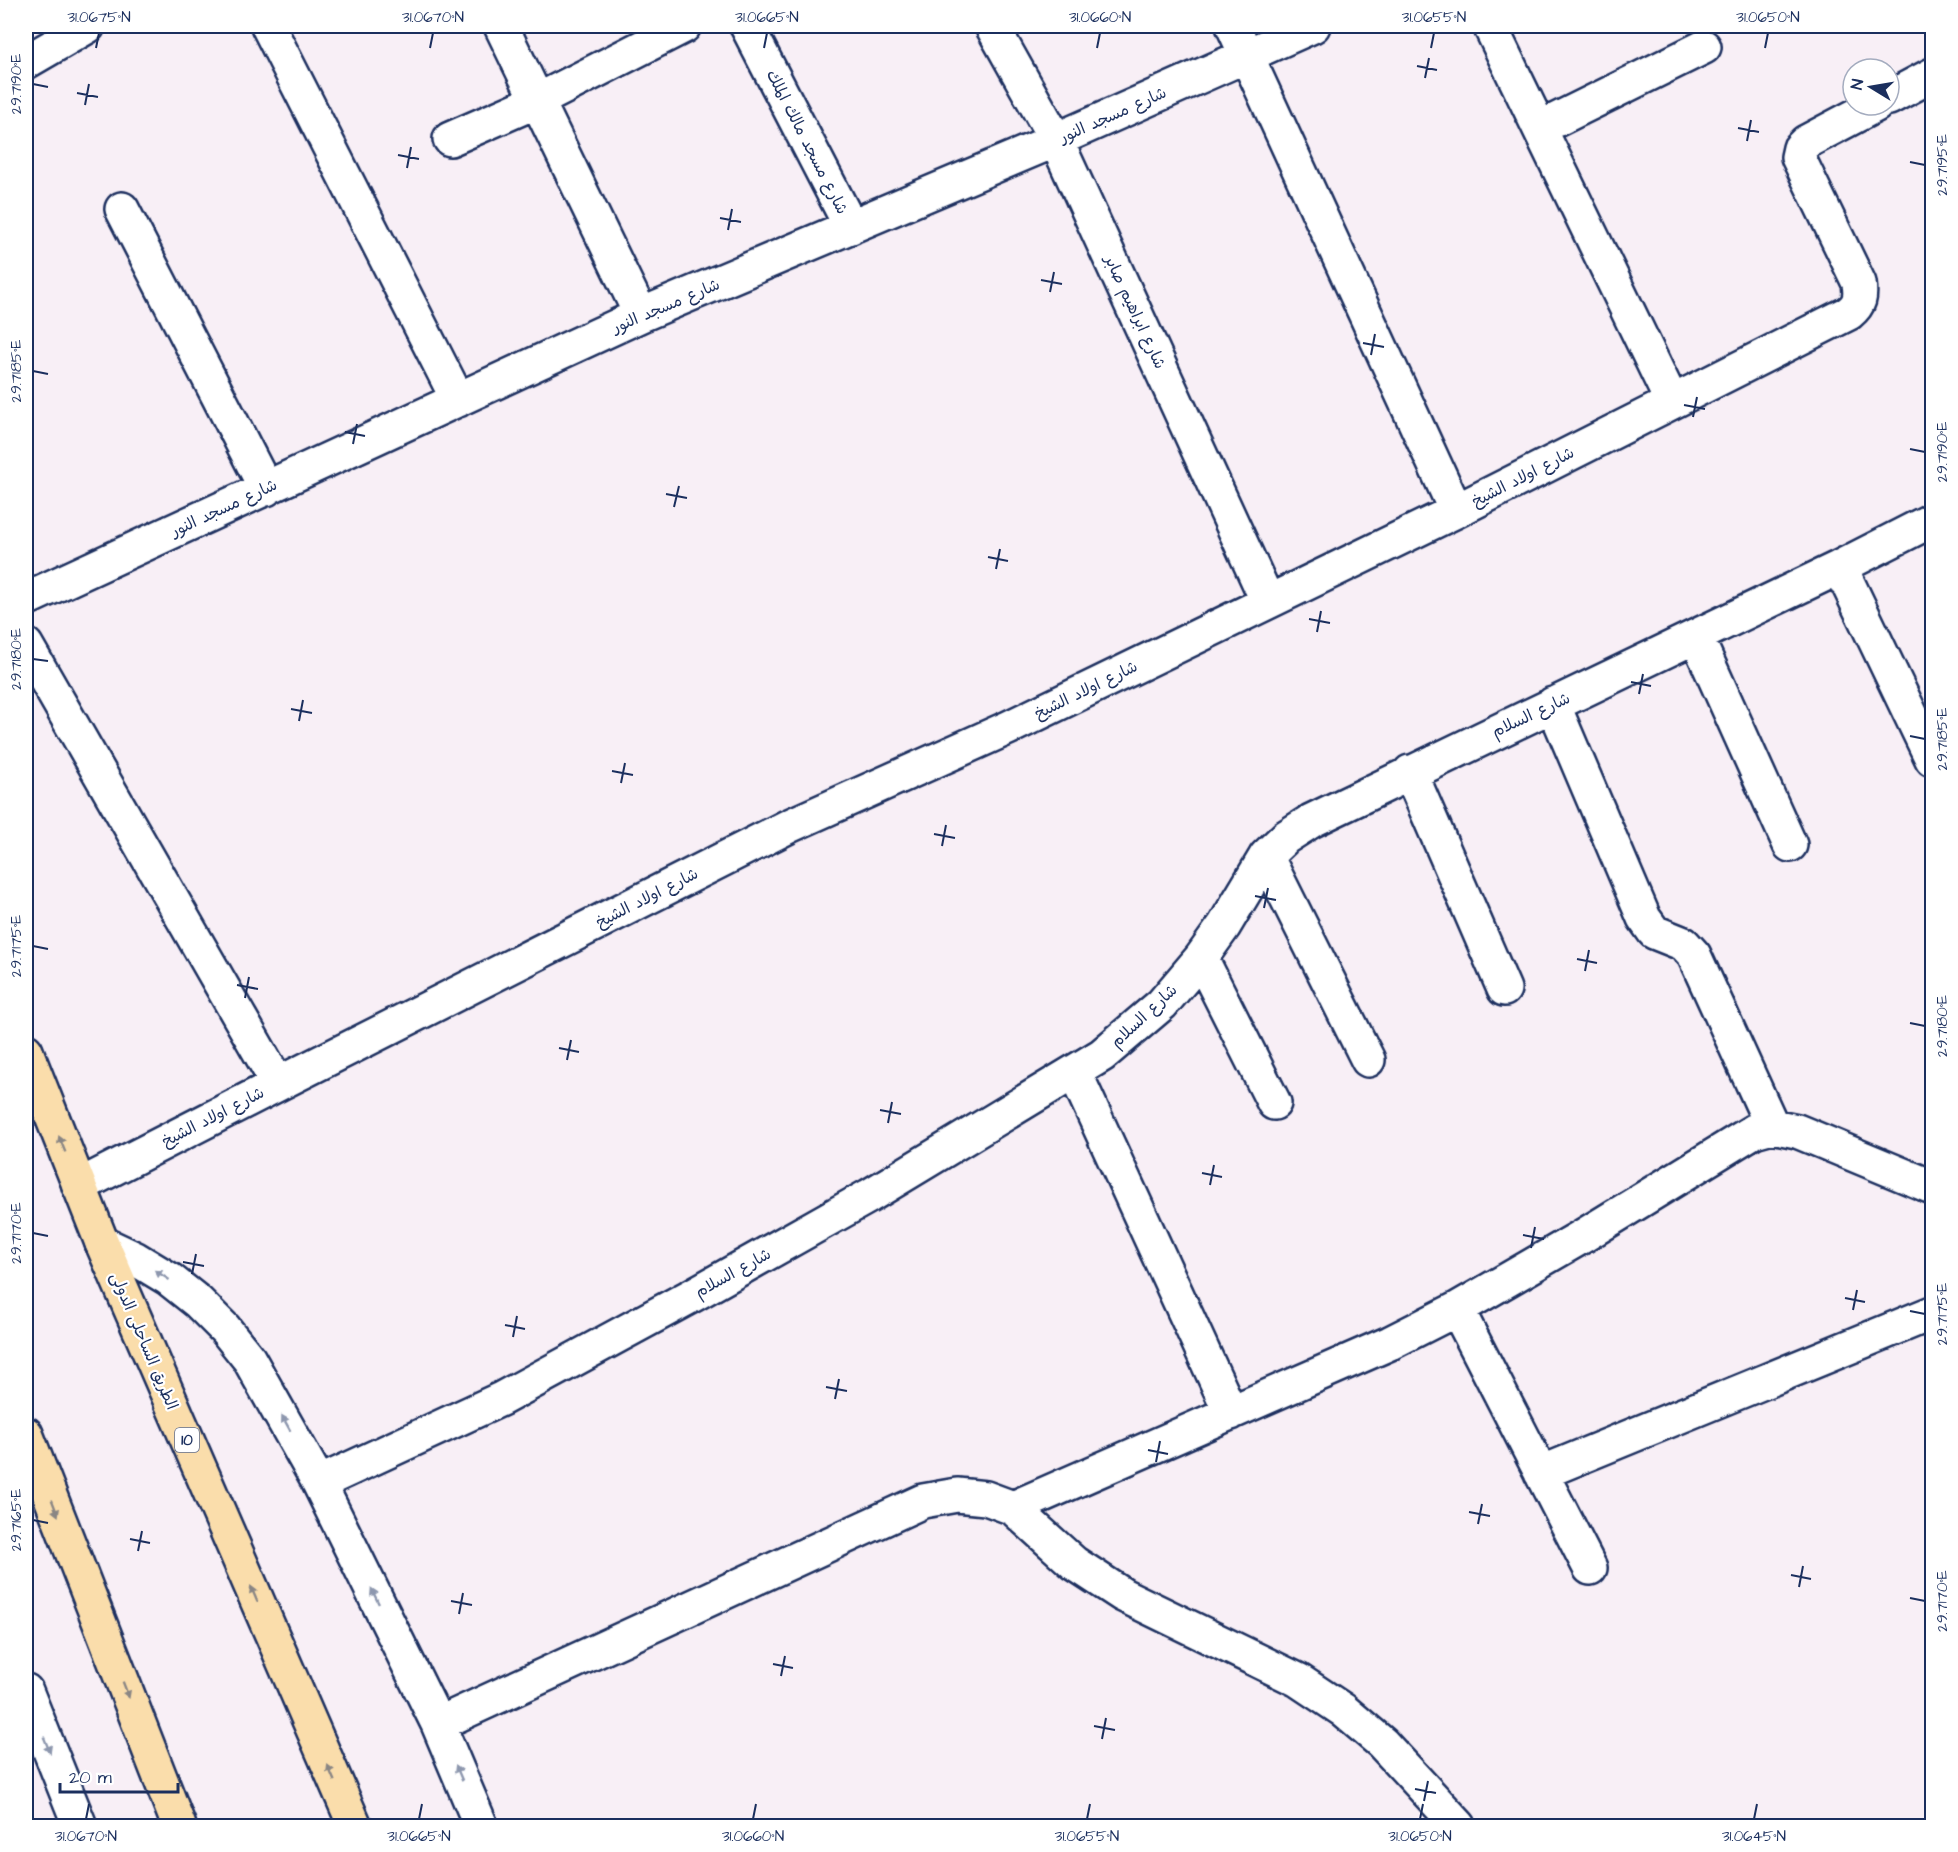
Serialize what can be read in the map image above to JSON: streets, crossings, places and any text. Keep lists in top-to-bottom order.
{
  "streets": {
    "highway": ["الطريق الساحلى الدولى", "10"],
    "street": [
      "شارع مسجد النور",
      "شارع مسجد مالك الملك",
      "شارع ابراهيم صابر",
      "شارع اولاد الشيخ",
      "شارع السلام"
    ]
  },
  "crossings": [
    ["شارع مسجد النور", "شارع مسجد مالك الملك"],
    ["شارع مسجد النور", "شارع ابراهيم صابر"],
    ["شارع ابراهيم صابر", "شارع اولاد الشيخ"],
    ["شارع اولاد الشيخ", "الطريق الساحلى الدولى"]
  ],
  "scale_bar": "20 m",
  "north": "left",
  "coordinates": [
    "31.0675°N",
    "31.0670°N",
    "31.0665°N",
    "31.0660°N",
    "31.0655°N",
    "31.0650°N",
    "29.7190°E",
    "29.7195°E",
    "29.7185°E",
    "29.7180°E",
    "29.7175°E",
    "29.7170°E",
    "29.7165°E",
    "31.0645°N"
  ]
}
